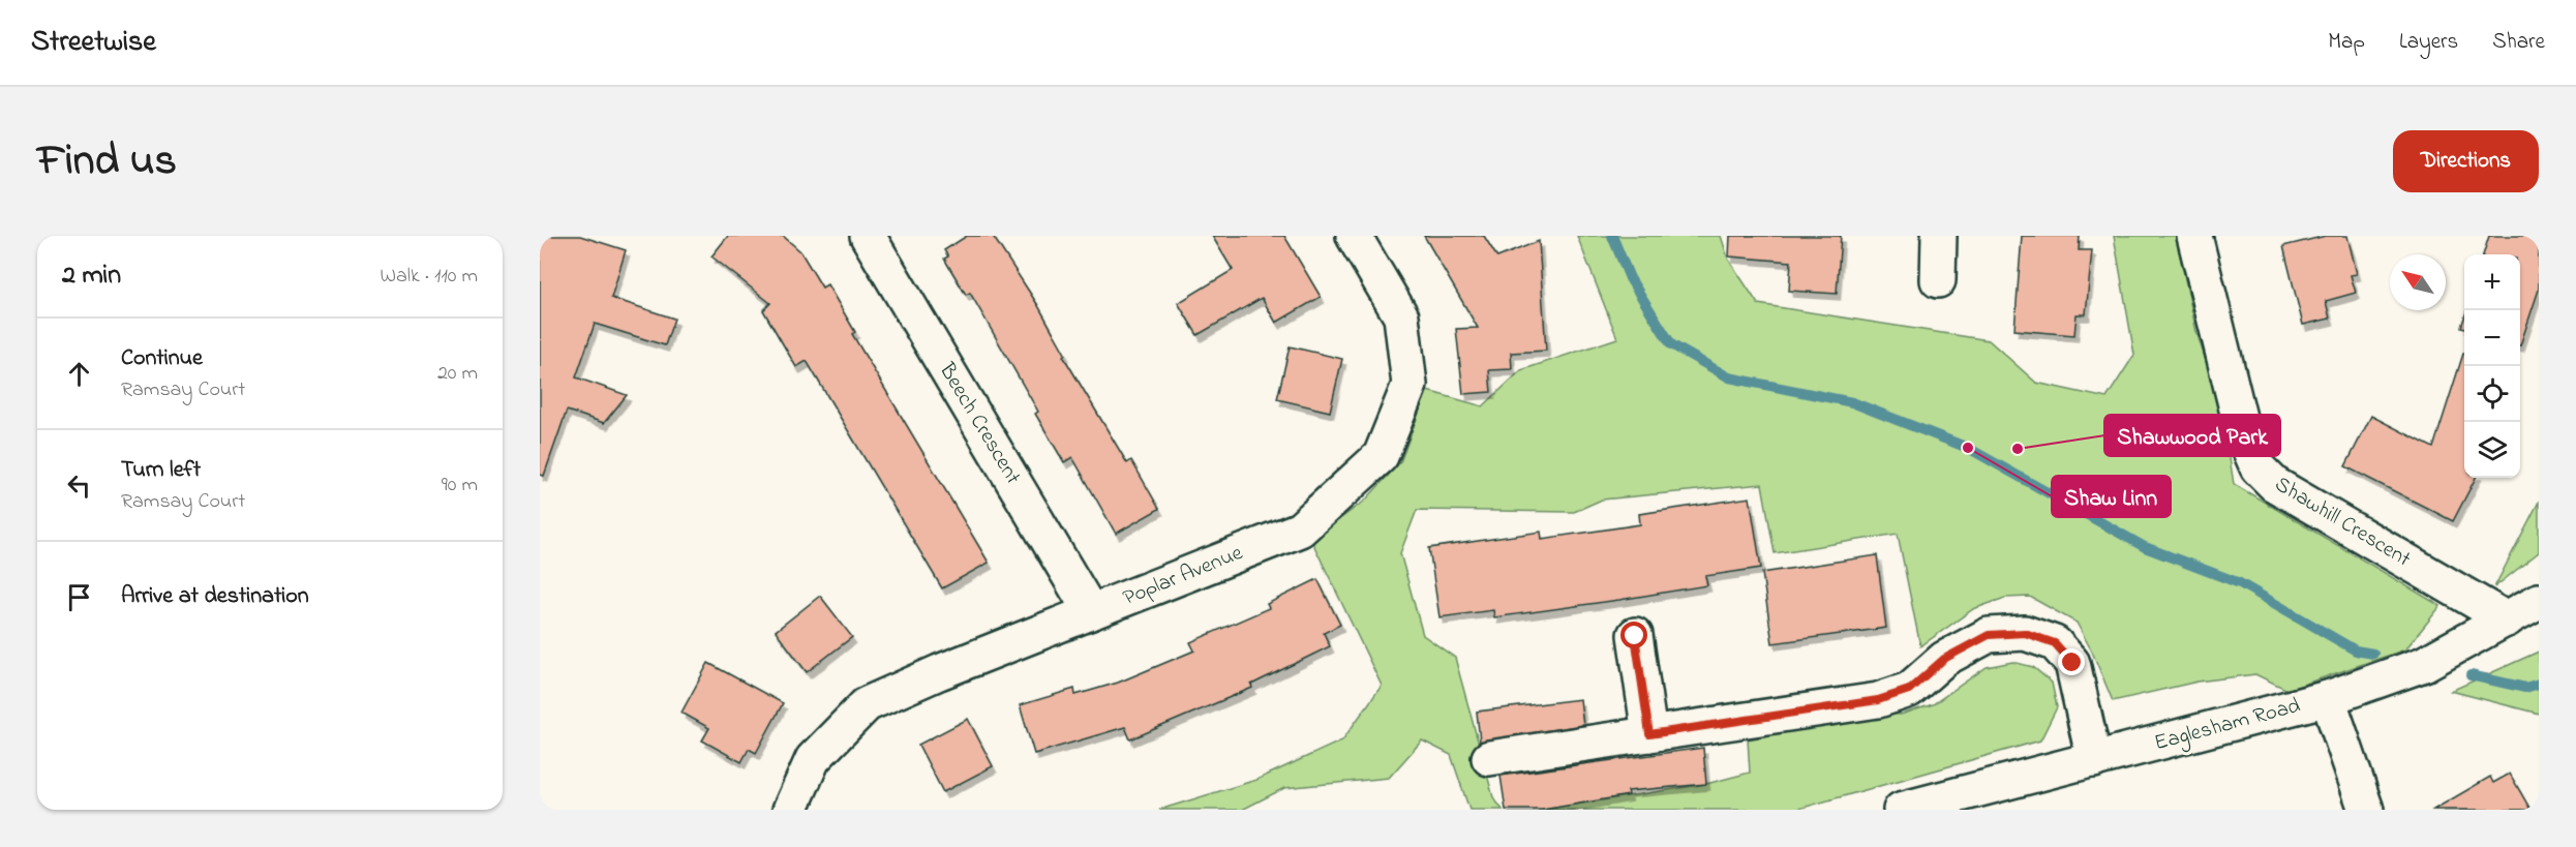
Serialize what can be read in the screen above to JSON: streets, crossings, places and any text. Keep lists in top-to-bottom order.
{
  "streets": {
    "street": [
      "Beech Crescent",
      "Shawhill Crescent",
      "Poplar Avenue",
      "Eaglesham Road"
    ]
  },
  "crossings": [
    ["Beech Crescent", "Poplar Avenue"],
    ["Shawhill Crescent", "Eaglesham Road"]
  ],
  "places": ["Shaw Linn", "Shawwood Park"],
  "north": "top left",
  "page": {
    "header": "Streetwise",
    "nav": ["Map", "Layers", "Share"],
    "title": "Find us",
    "buttons": "Directions",
    "heading": ["2 min", "Walk · 110 m"],
    "map_buttons": ["+", "−"],
    "list": [
      ["Continue", "Ramsay Court", "20 m"],
      ["Turn left", "Ramsay Court", "90 m"],
      "Arrive at destination"
    ]
  }
}
